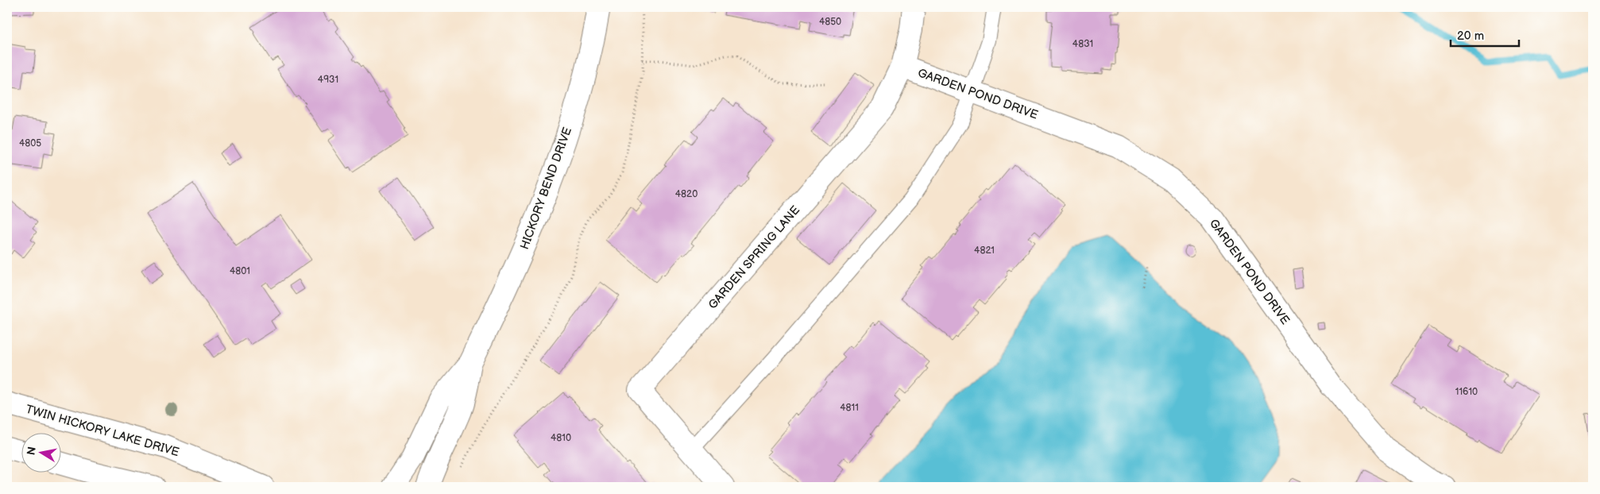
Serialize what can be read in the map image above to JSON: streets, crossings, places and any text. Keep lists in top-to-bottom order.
{
  "streets": {
    "street": [
      "GARDEN POND DRIVE",
      "HICKORY BEND DRIVE",
      "GARDEN SPRING LANE",
      "TWIN HICKORY LAKE DRIVE"
    ]
  },
  "crossings": [
    ["GARDEN POND DRIVE", "GARDEN SPRING LANE"]
  ],
  "house_numbers": [
    "4850",
    "4831",
    "4931",
    "4805",
    "4820",
    "4821",
    "4801",
    "11610",
    "4811",
    "4810"
  ],
  "scale_bar": "20 m",
  "north": "left"
}
